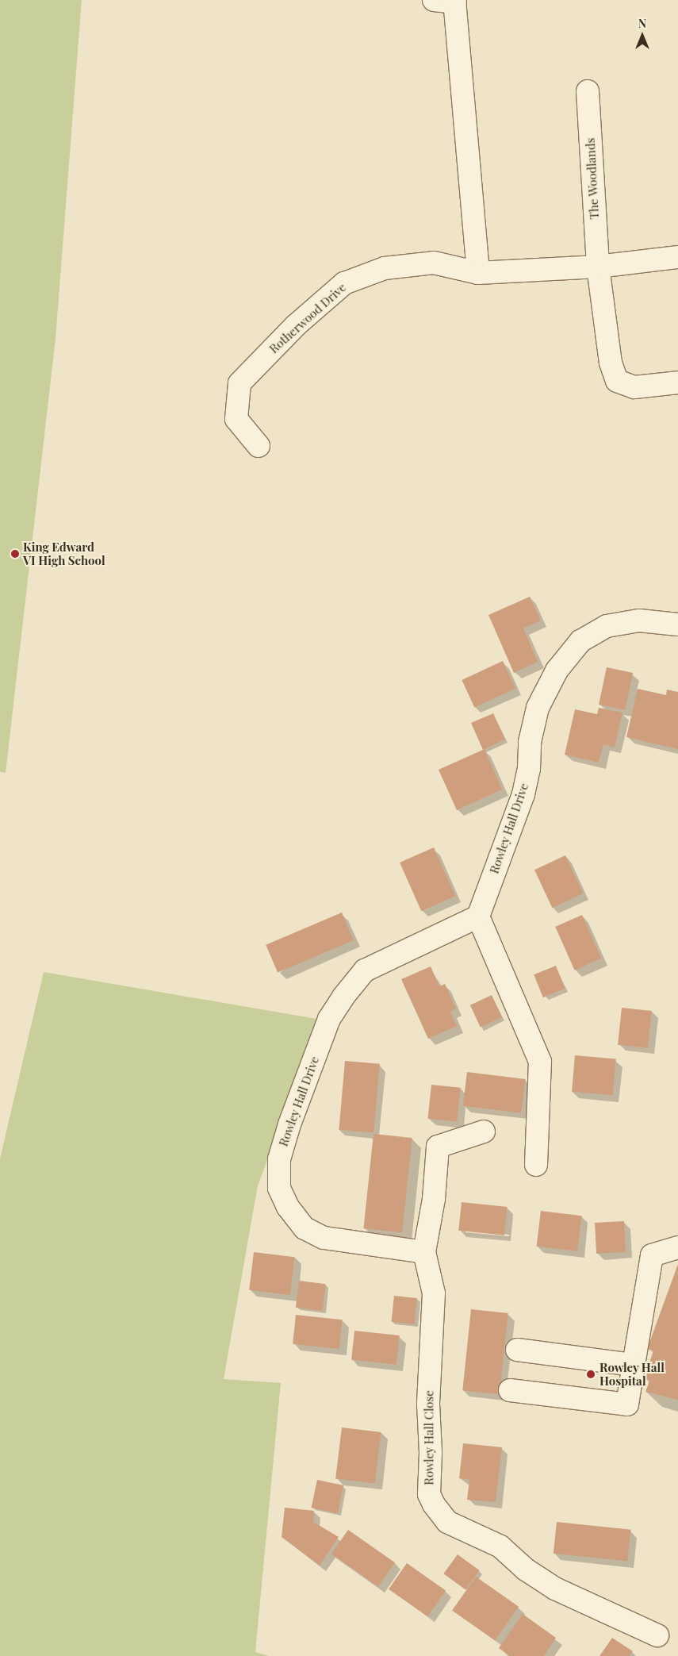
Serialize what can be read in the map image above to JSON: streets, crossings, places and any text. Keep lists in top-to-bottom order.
{
  "streets": {
    "street": [
      "The Woodlands",
      "Rotherwood Drive",
      "Rowley Hall Drive",
      "Rowley Hall Close"
    ]
  },
  "crossings": [
    ["The Woodlands", "Rotherwood Drive"],
    ["Rowley Hall Drive", "Rowley Hall Close"]
  ],
  "places": ["King Edward VI High School", "Rowley Hall Hospital"],
  "north": "top"
}
